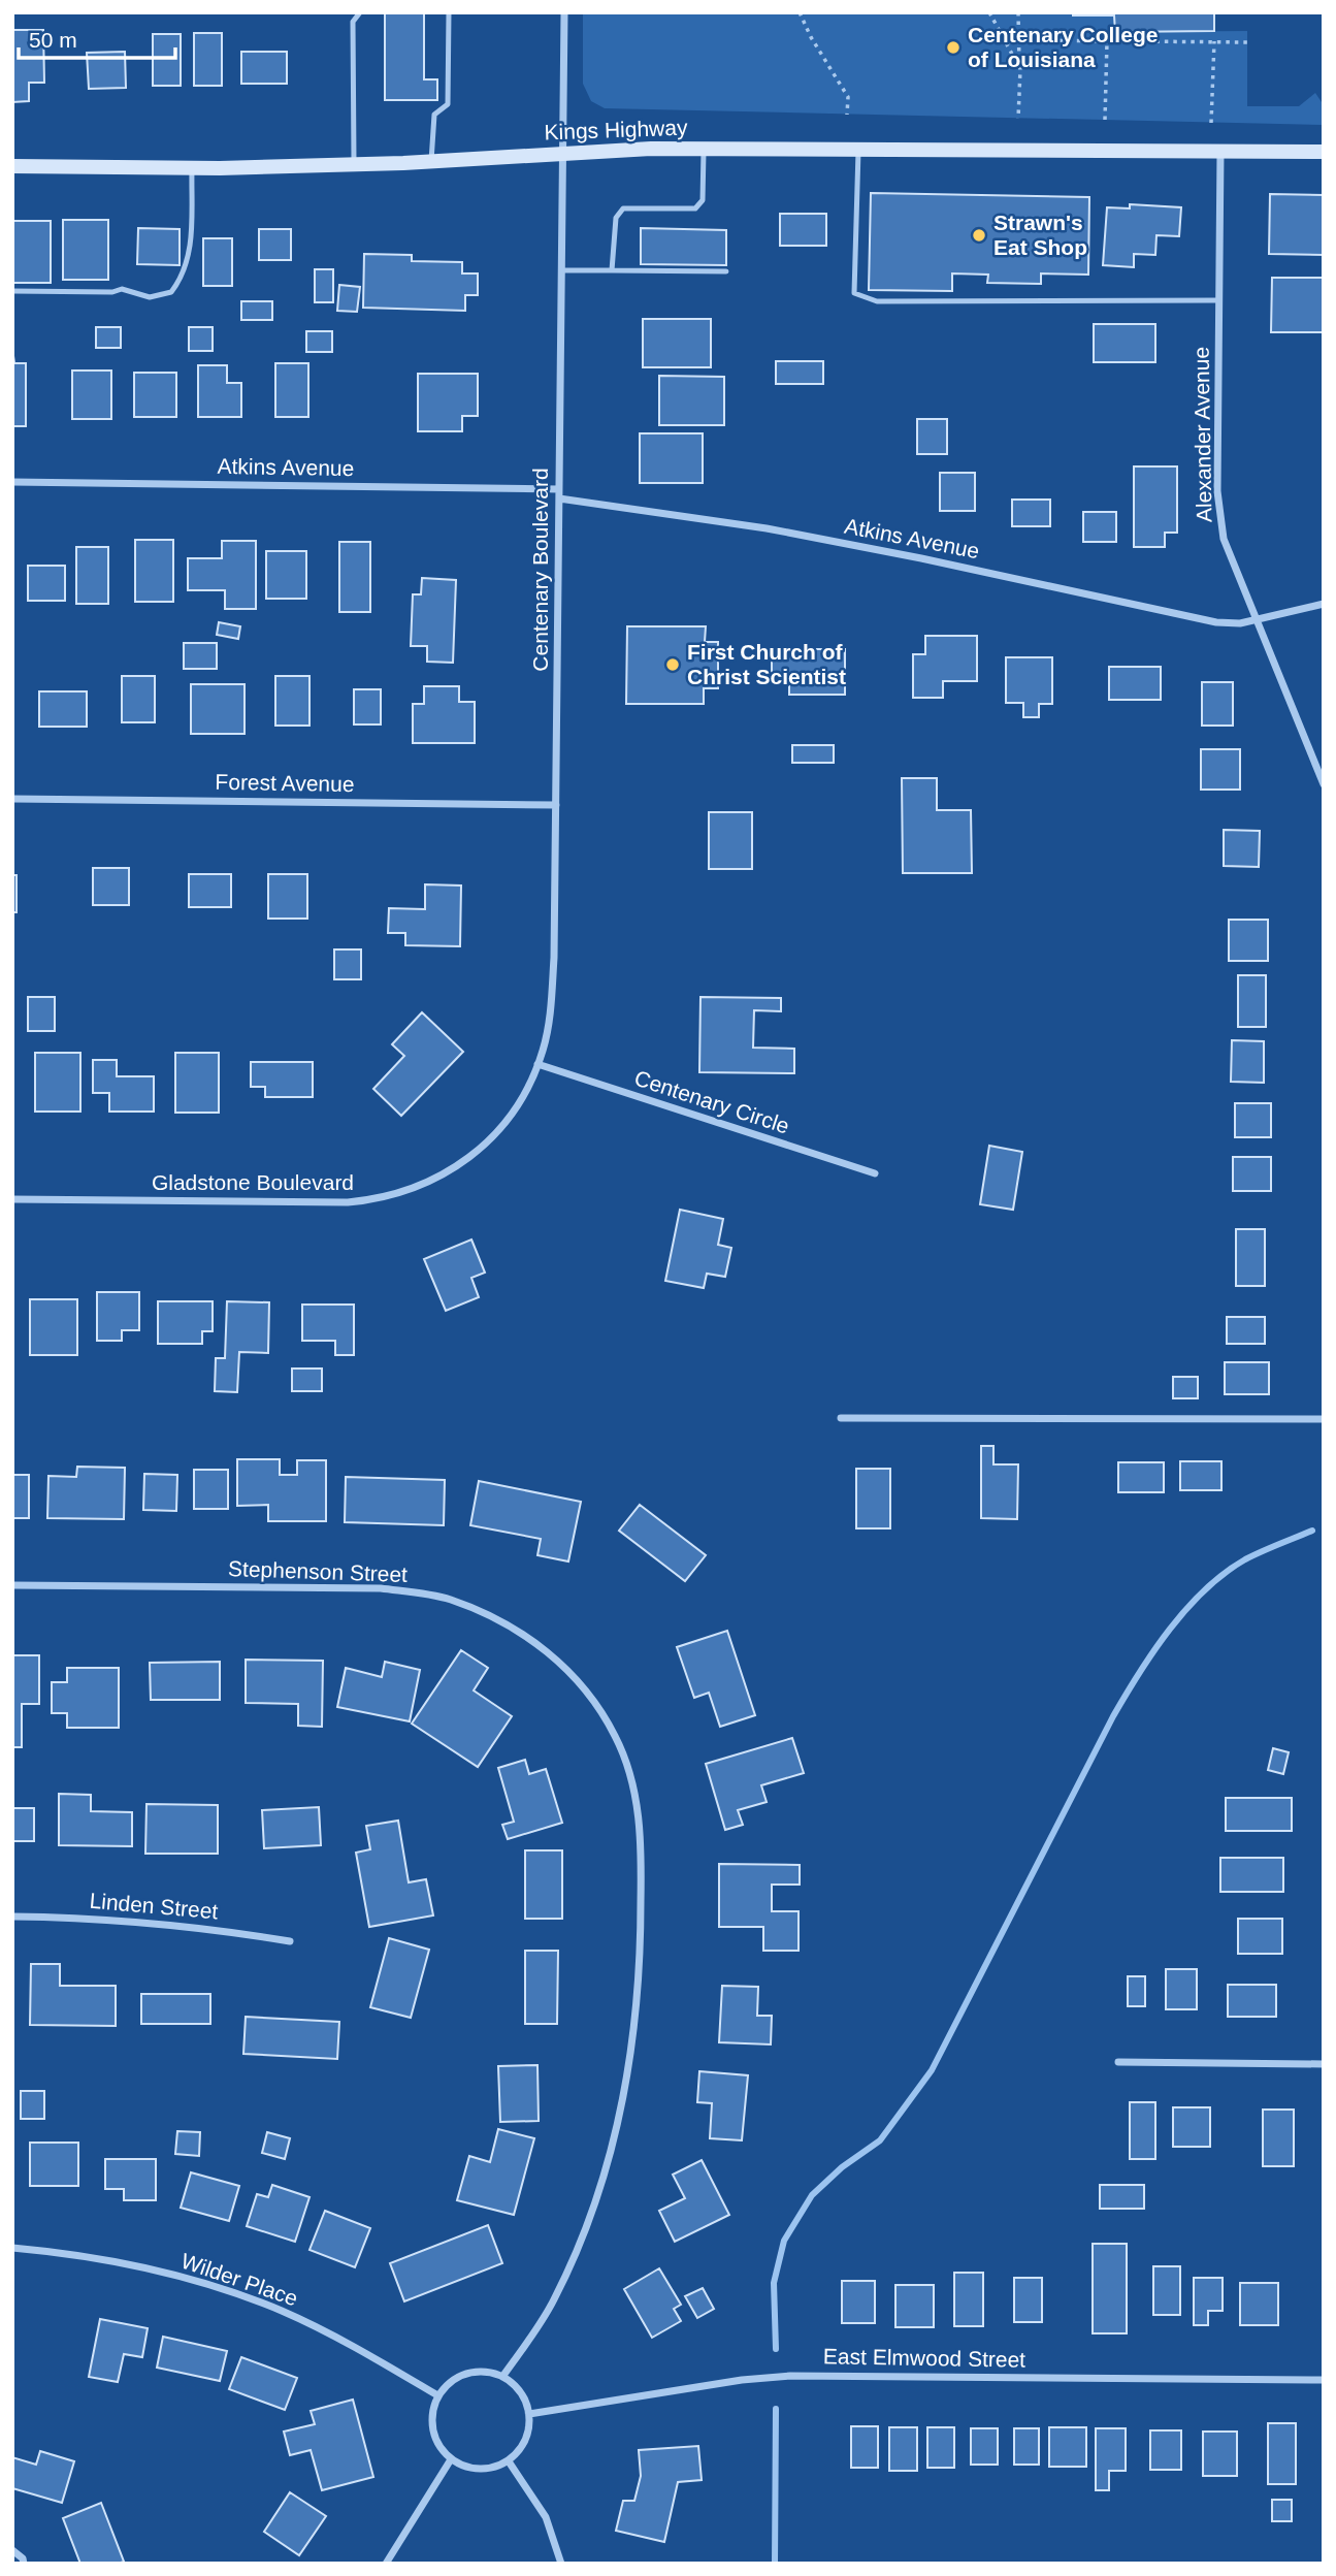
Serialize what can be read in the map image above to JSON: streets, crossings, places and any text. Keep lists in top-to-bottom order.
{
  "streets": {
    "main road": ["Kings Highway"],
    "street": [
      "Alexander Avenue",
      "Atkins Avenue",
      "Centenary Boulevard",
      "Forest Avenue",
      "Centenary Circle",
      "Gladstone Boulevard",
      "Stephenson Street",
      "Linden Street",
      "Wilder Place",
      "East Elmwood Street"
    ]
  },
  "crossings": [
    ["Kings Highway", "Alexander Avenue"],
    ["Kings Highway", "Centenary Boulevard"],
    ["Alexander Avenue", "Atkins Avenue"],
    ["Atkins Avenue", "Centenary Boulevard"],
    ["Centenary Boulevard", "Forest Avenue"],
    ["Centenary Boulevard", "Centenary Circle"],
    ["Centenary Boulevard", "Gladstone Boulevard"],
    ["Stephenson Street", "Wilder Place"],
    ["Stephenson Street", "East Elmwood Street"],
    ["Wilder Place", "East Elmwood Street"]
  ],
  "places": ["Centenary College of Louisiana", "Strawn's Eat Shop", "First Church of Christ Scientist"],
  "scale_bar": "50 m"
}
